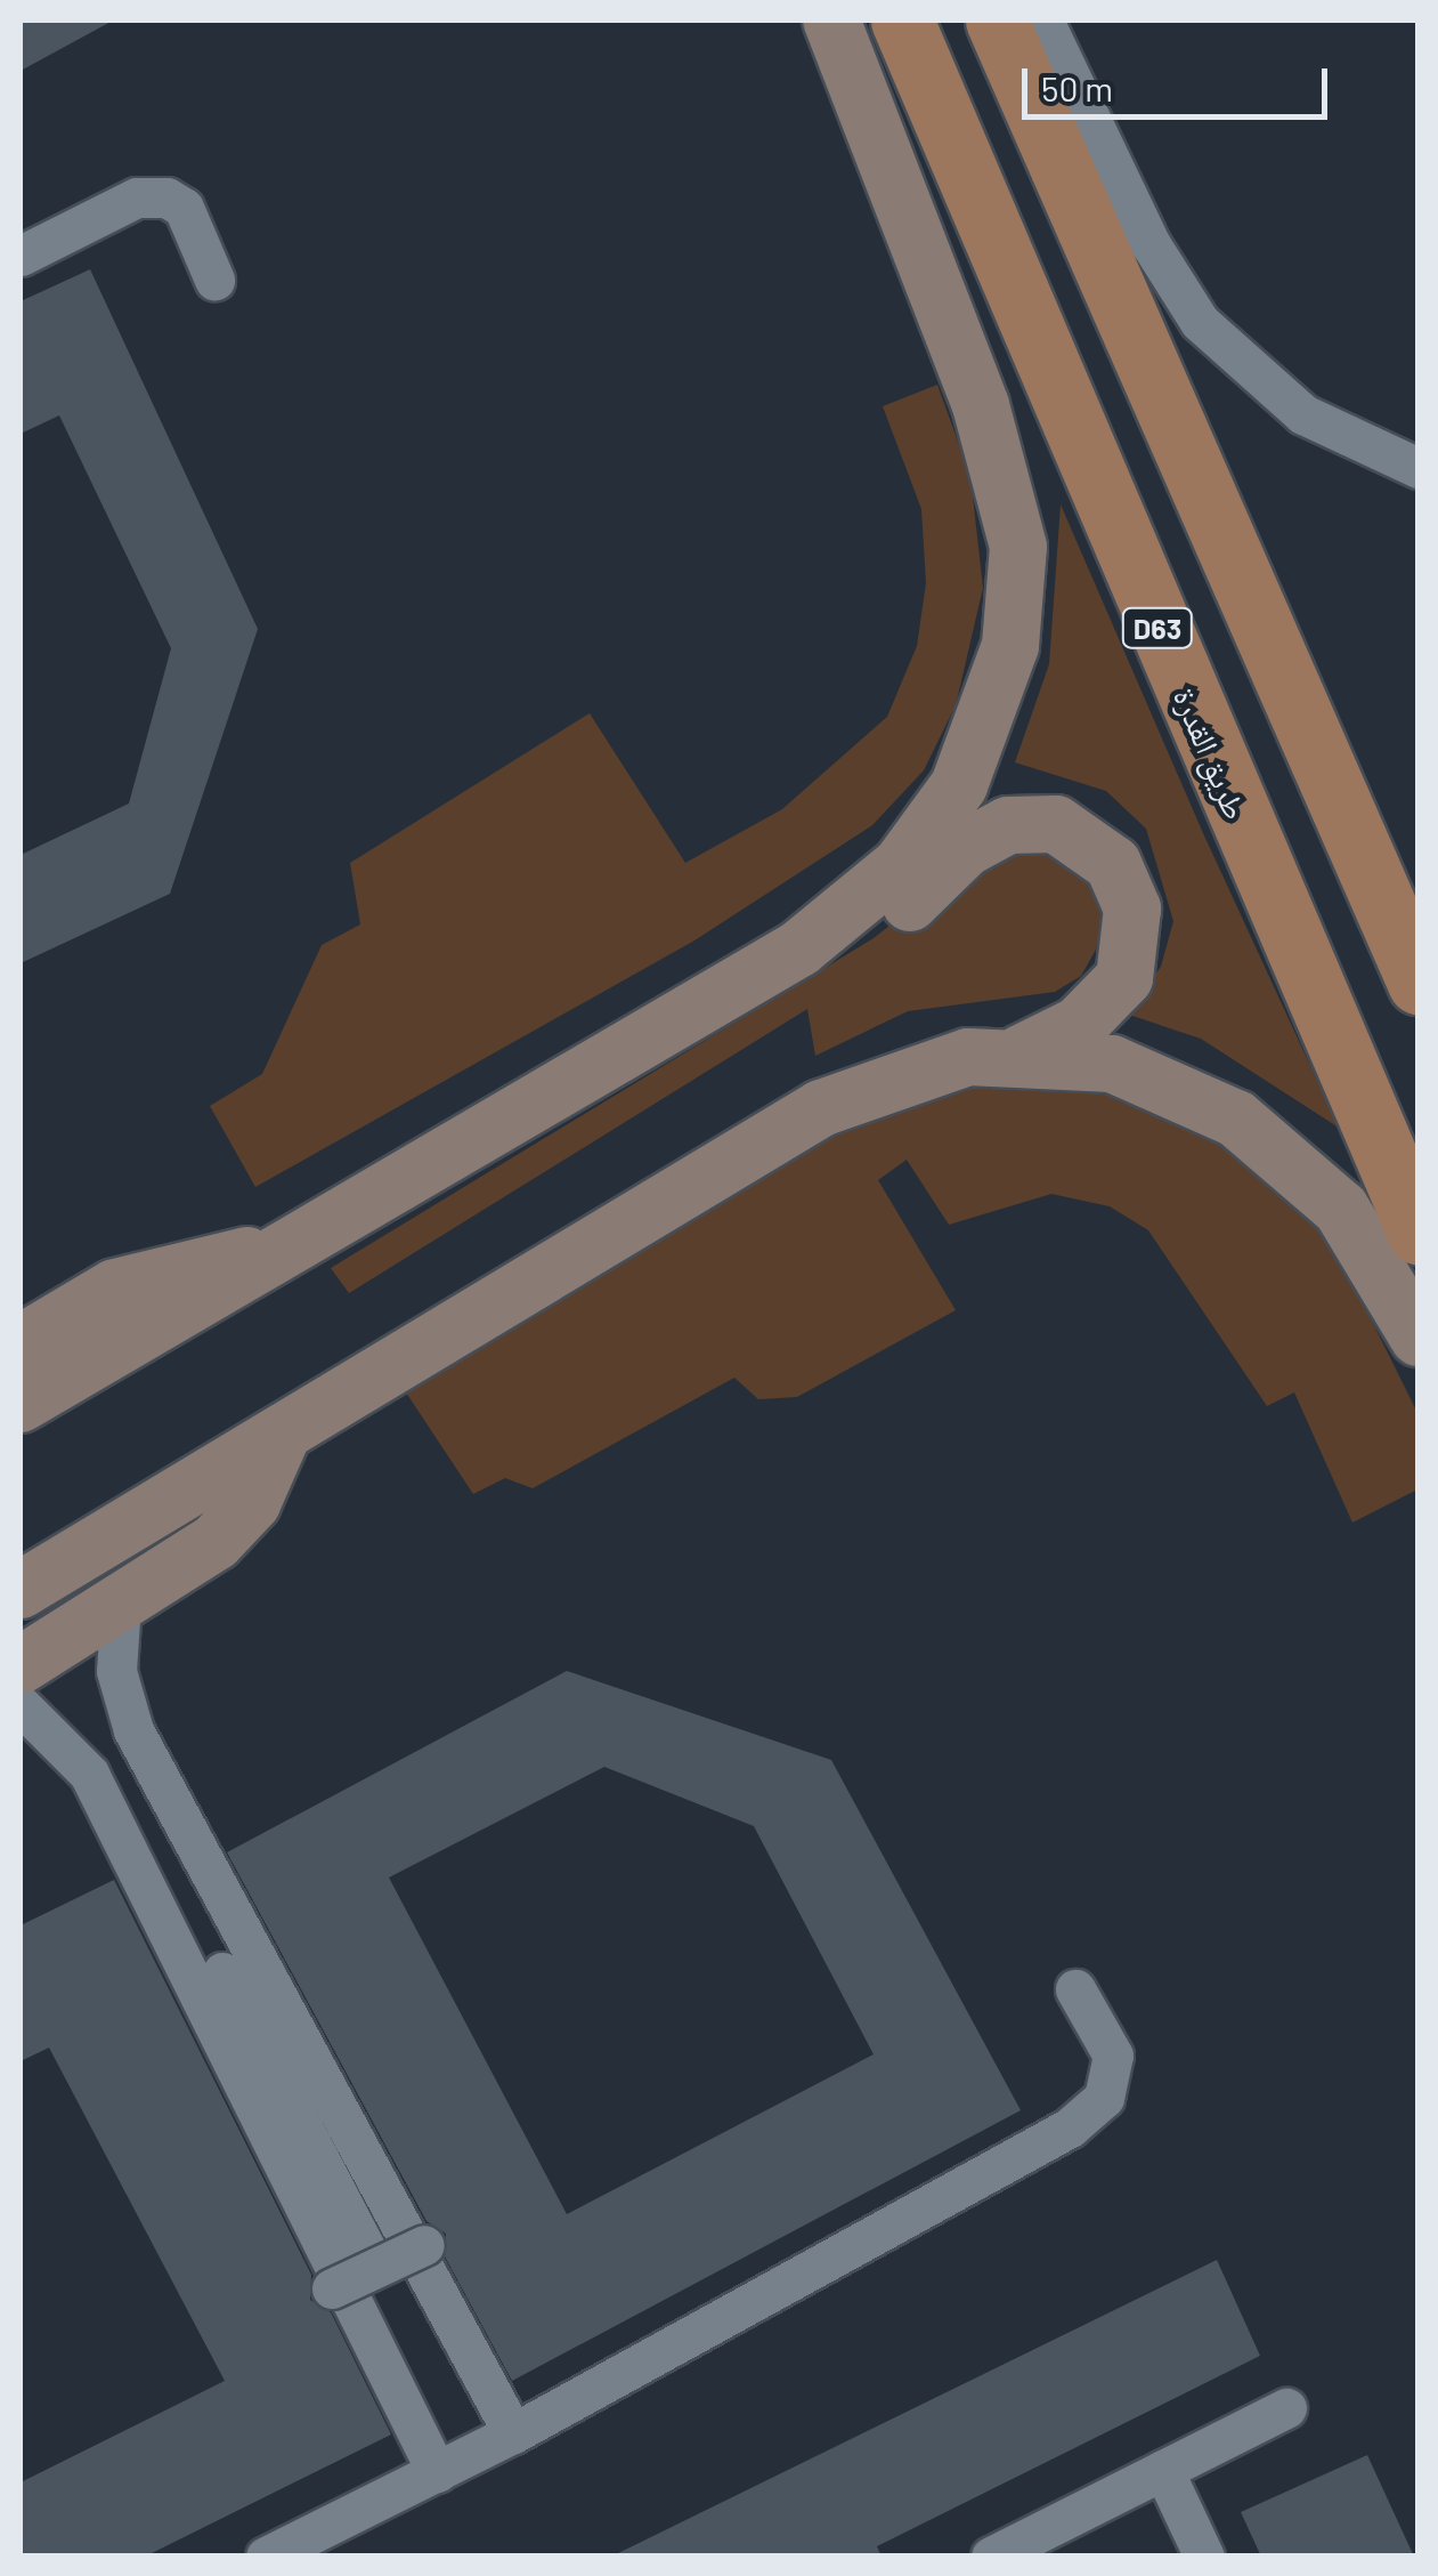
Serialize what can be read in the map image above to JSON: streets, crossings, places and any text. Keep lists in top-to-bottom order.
{
  "streets": {
    "main road": ["D63", "طريق القدرة"]
  },
  "scale_bar": "50 m"
}
